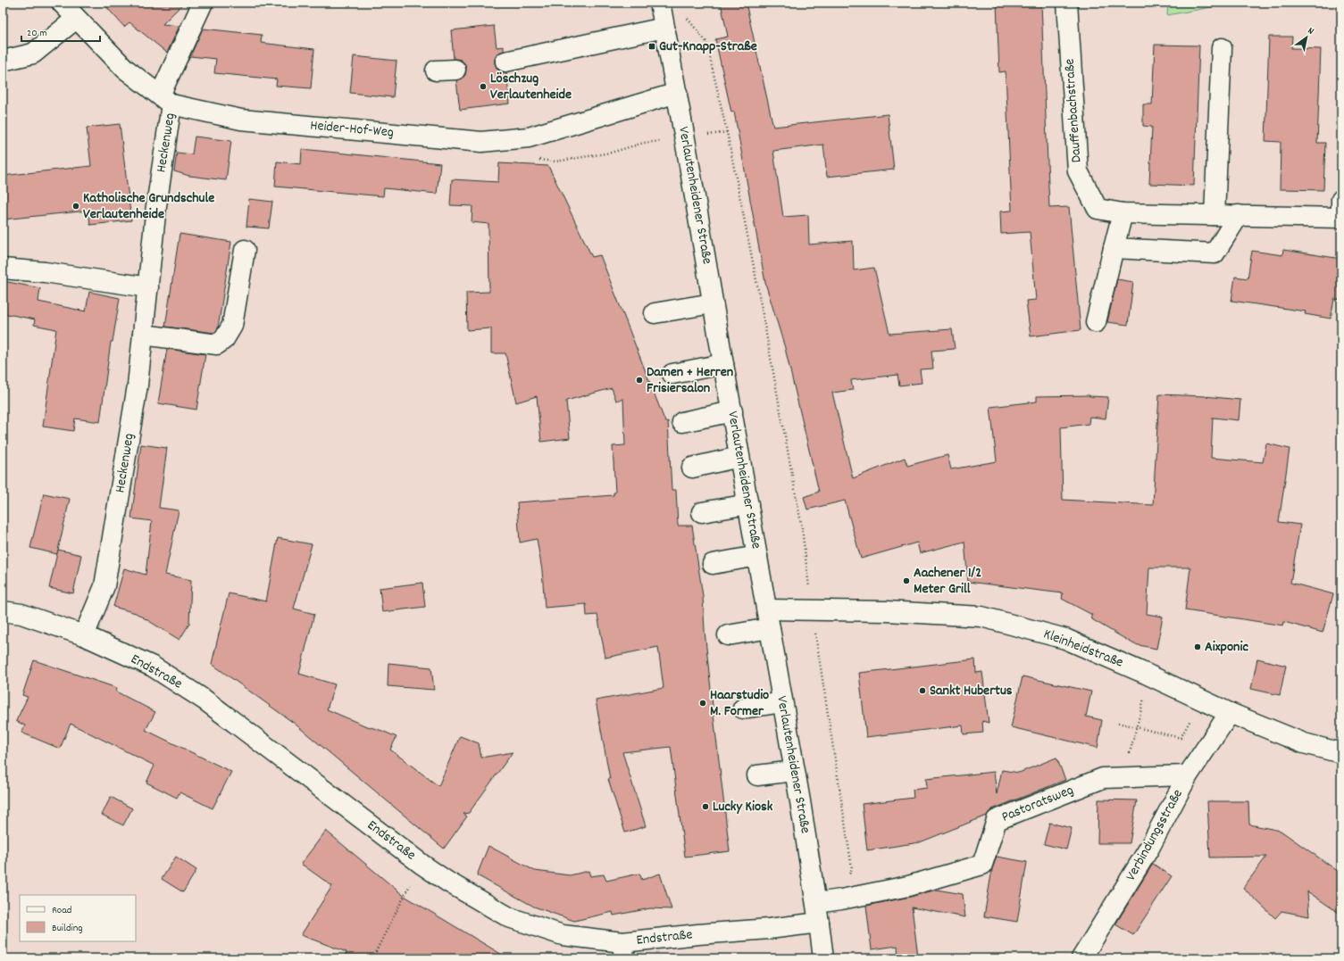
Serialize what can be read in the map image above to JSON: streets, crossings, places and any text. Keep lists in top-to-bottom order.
{
  "streets": {
    "street": [
      "Dauffenbachstraße",
      "Heider-Hof-Weg",
      "Heckenweg",
      "Verlautenheidener Straße",
      "Kleinheidstraße",
      "Endstraße",
      "Pastoratsweg",
      "Verbindungsstraße"
    ]
  },
  "crossings": [
    ["Heider-Hof-Weg", "Heckenweg"],
    ["Heider-Hof-Weg", "Verlautenheidener Straße"],
    ["Heckenweg", "Endstraße"],
    ["Verlautenheidener Straße", "Kleinheidstraße"],
    ["Verlautenheidener Straße", "Endstraße"],
    ["Verlautenheidener Straße", "Pastoratsweg"],
    ["Kleinheidstraße", "Verbindungsstraße"],
    ["Pastoratsweg", "Verbindungsstraße"]
  ],
  "places": {
    "transit": ["Gut-Knapp-Straße"],
    "other": [
      "Löschzug Verlautenheide",
      "Katholische Grundschule Verlautenheide",
      "Damen + Herren Frisiersalon",
      "Aachener 1/2 Meter Grill",
      "Aixponic",
      "Sankt Hubertus",
      "Haarstudio M. Former",
      "Lucky Kiosk"
    ]
  },
  "legend": ["Road", "Building"],
  "scale_bar": "20 m",
  "north": "top right"
}
